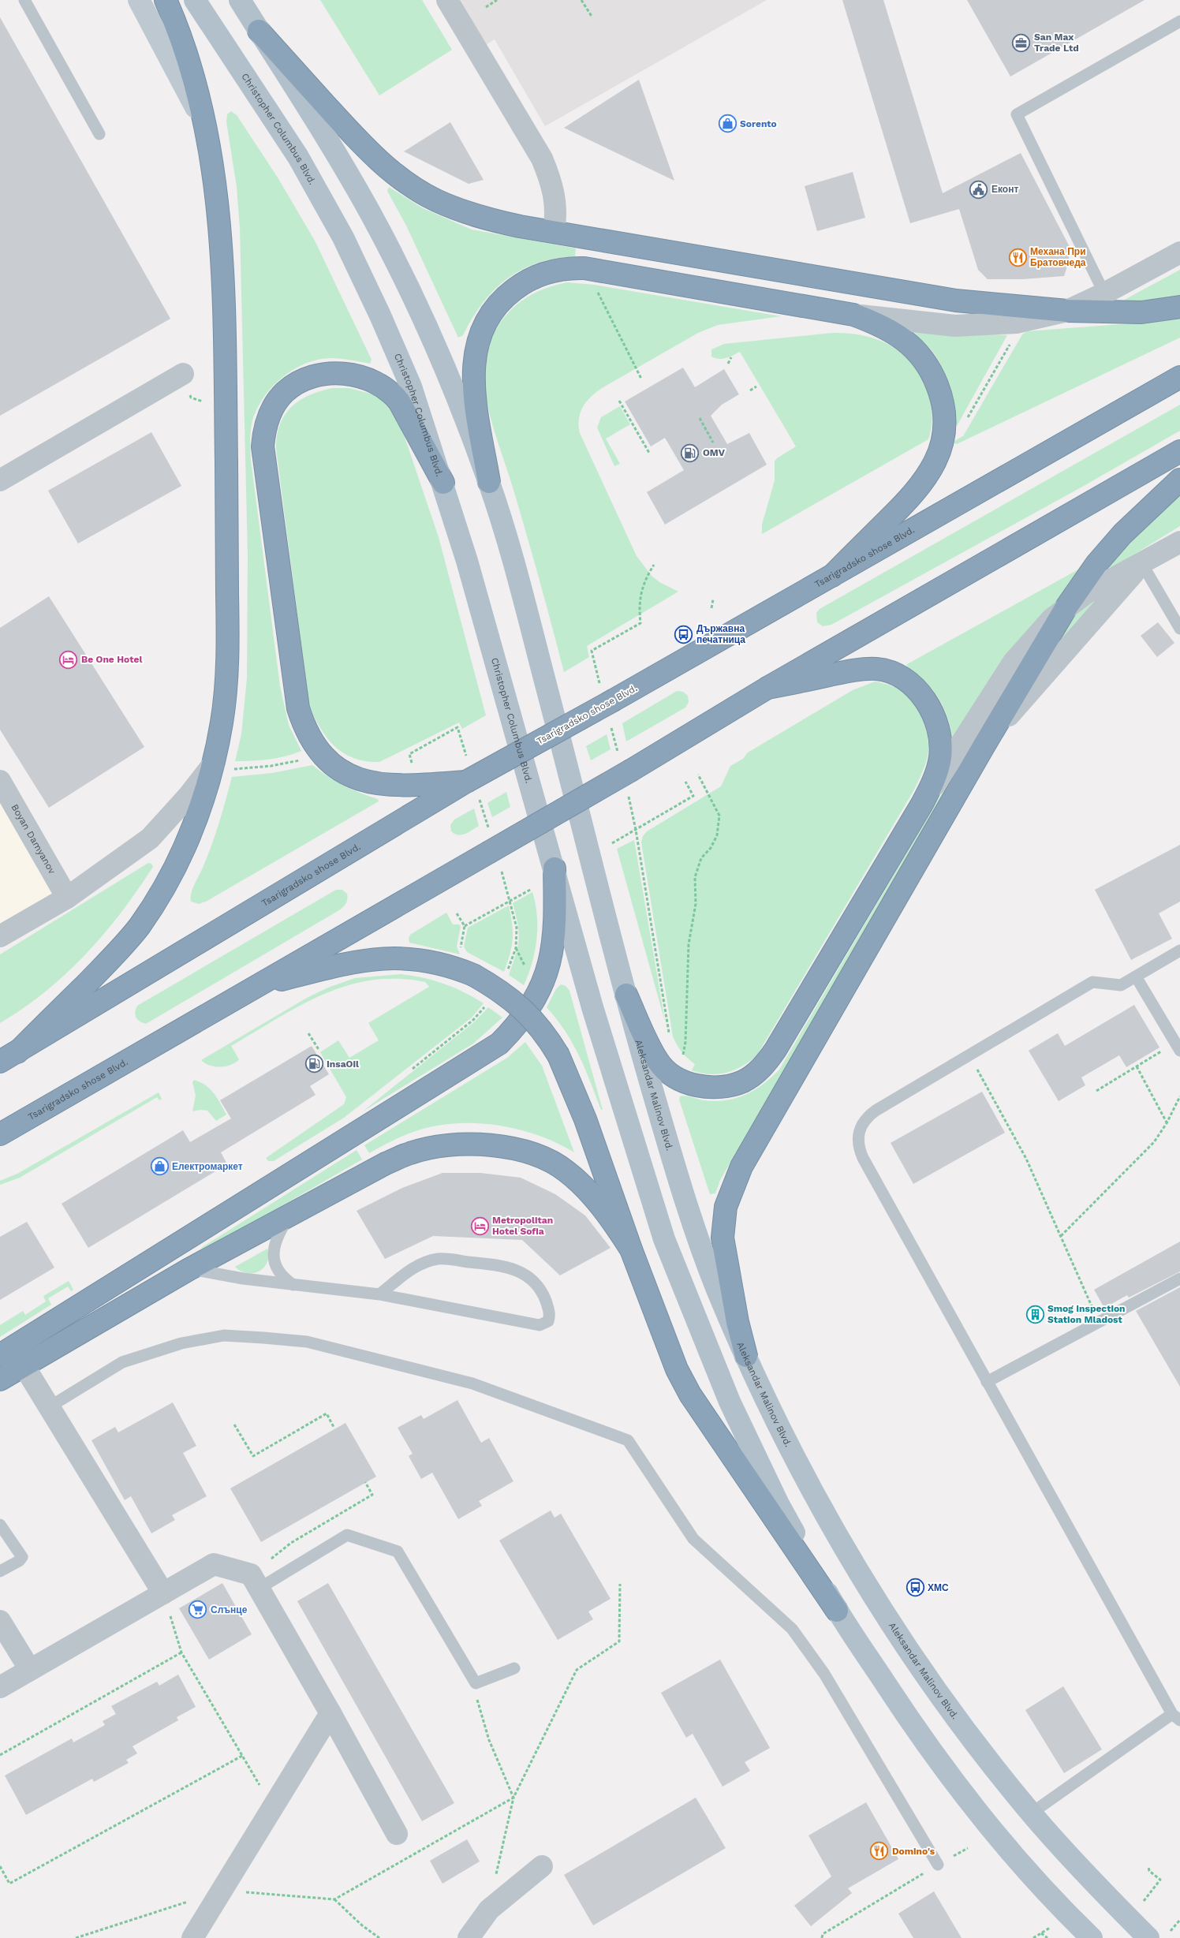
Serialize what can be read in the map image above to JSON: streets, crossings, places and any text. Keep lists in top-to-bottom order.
{
  "streets": {
    "highway": ["Tsarigradsko shose Blvd."],
    "main road": ["Christopher Columbus Blvd.", "Aleksandar Malinov Blvd."],
    "street": ["Boyan Damyanov"]
  },
  "places": {
    "office": ["San Max Trade Ltd"],
    "shop": ["Sorento", "Електромаркет"],
    "public building": ["Еконт"],
    "restaurant": ["Механа При Братовчеда", "Domino's"],
    "fuel station": ["OMV", "InsaOil"],
    "bus stop": ["Държавна печатница", "ХМС"],
    "hotel": ["Be One Hotel", "Metropolitan Hotel Sofia"],
    "building": ["Smog Inspection Station Mladost"],
    "supermarket": ["Слънце"]
  }
}
